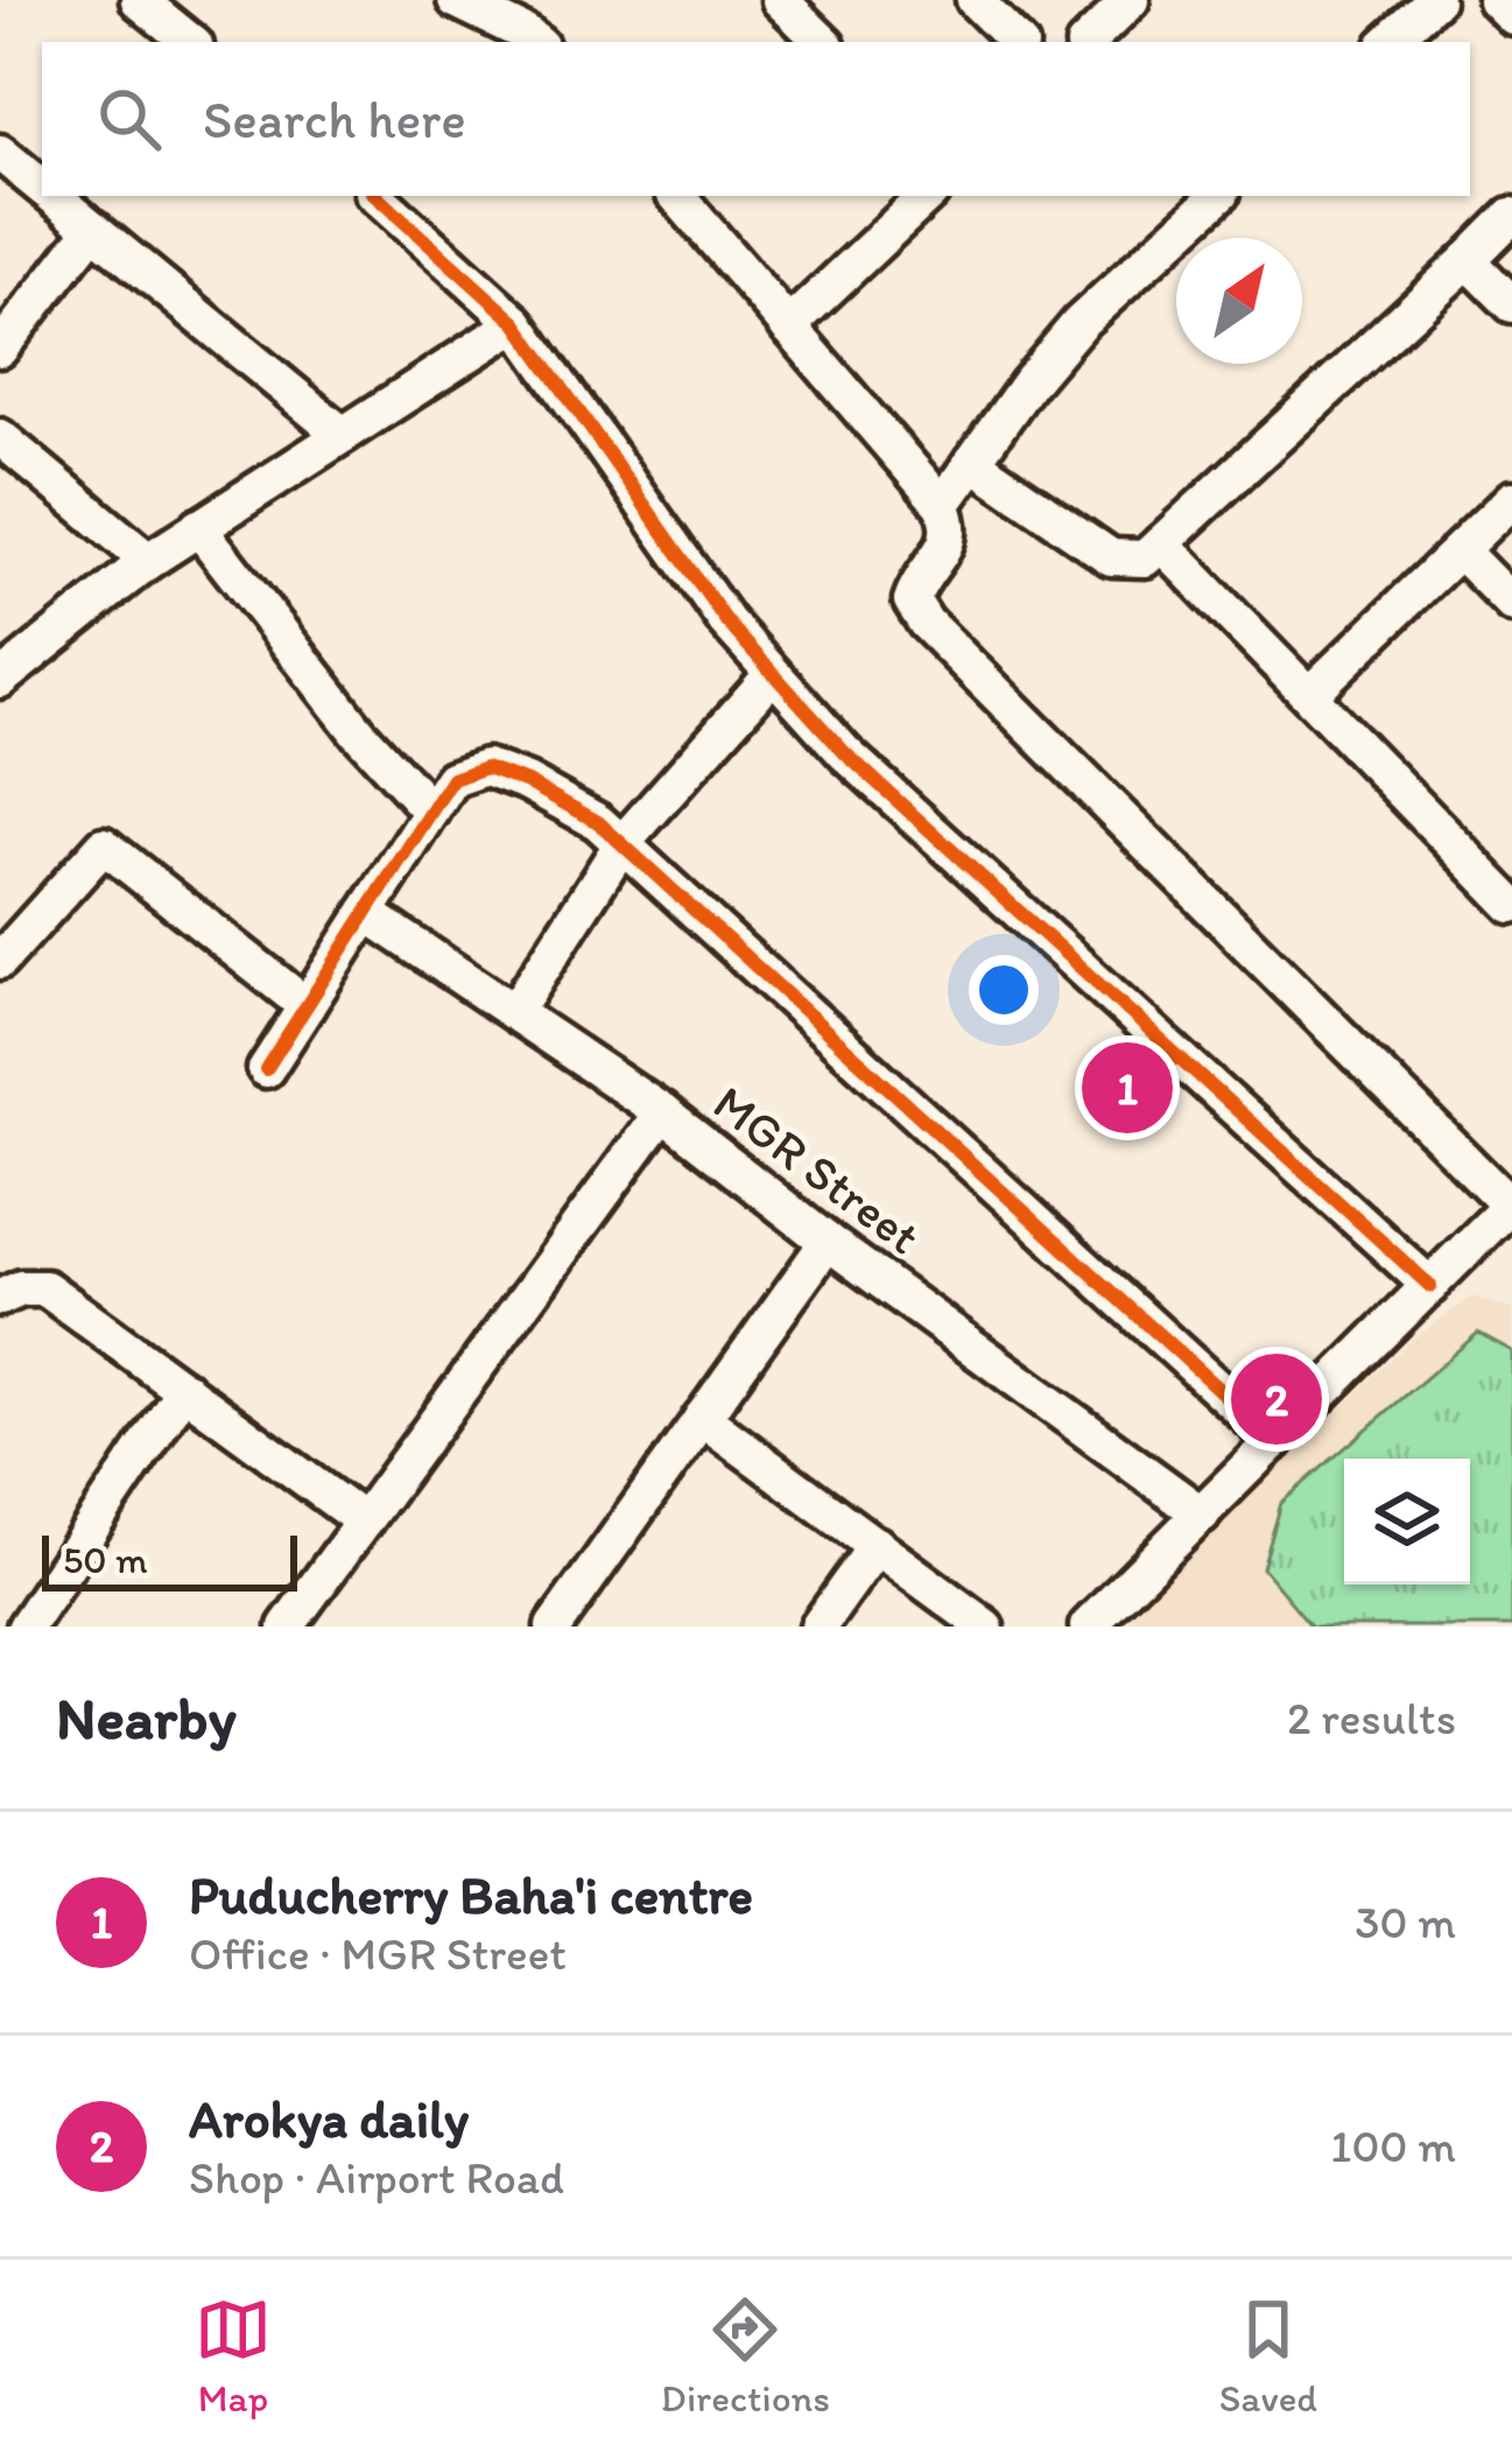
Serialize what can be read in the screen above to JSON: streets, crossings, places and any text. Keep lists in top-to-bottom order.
{
  "streets": {
    "street": ["MGR Street"]
  },
  "scale_bar": "50 m",
  "north": "top right",
  "page": {
    "search": "Search here",
    "pins": ["1", "2"],
    "scale": "50 m",
    "heading": ["Nearby", "2 results"],
    "list": [
      {
        "mark": "1",
        "name": "Puducherry Baha'i centre",
        "note": "Office · MGR Street",
        "value": "30 m"
      },
      {
        "mark": "2",
        "name": "Arokya daily",
        "note": "Shop · Airport Road",
        "value": "100 m"
      }
    ],
    "nav": ["Map", "Directions", "Saved"]
  }
}
